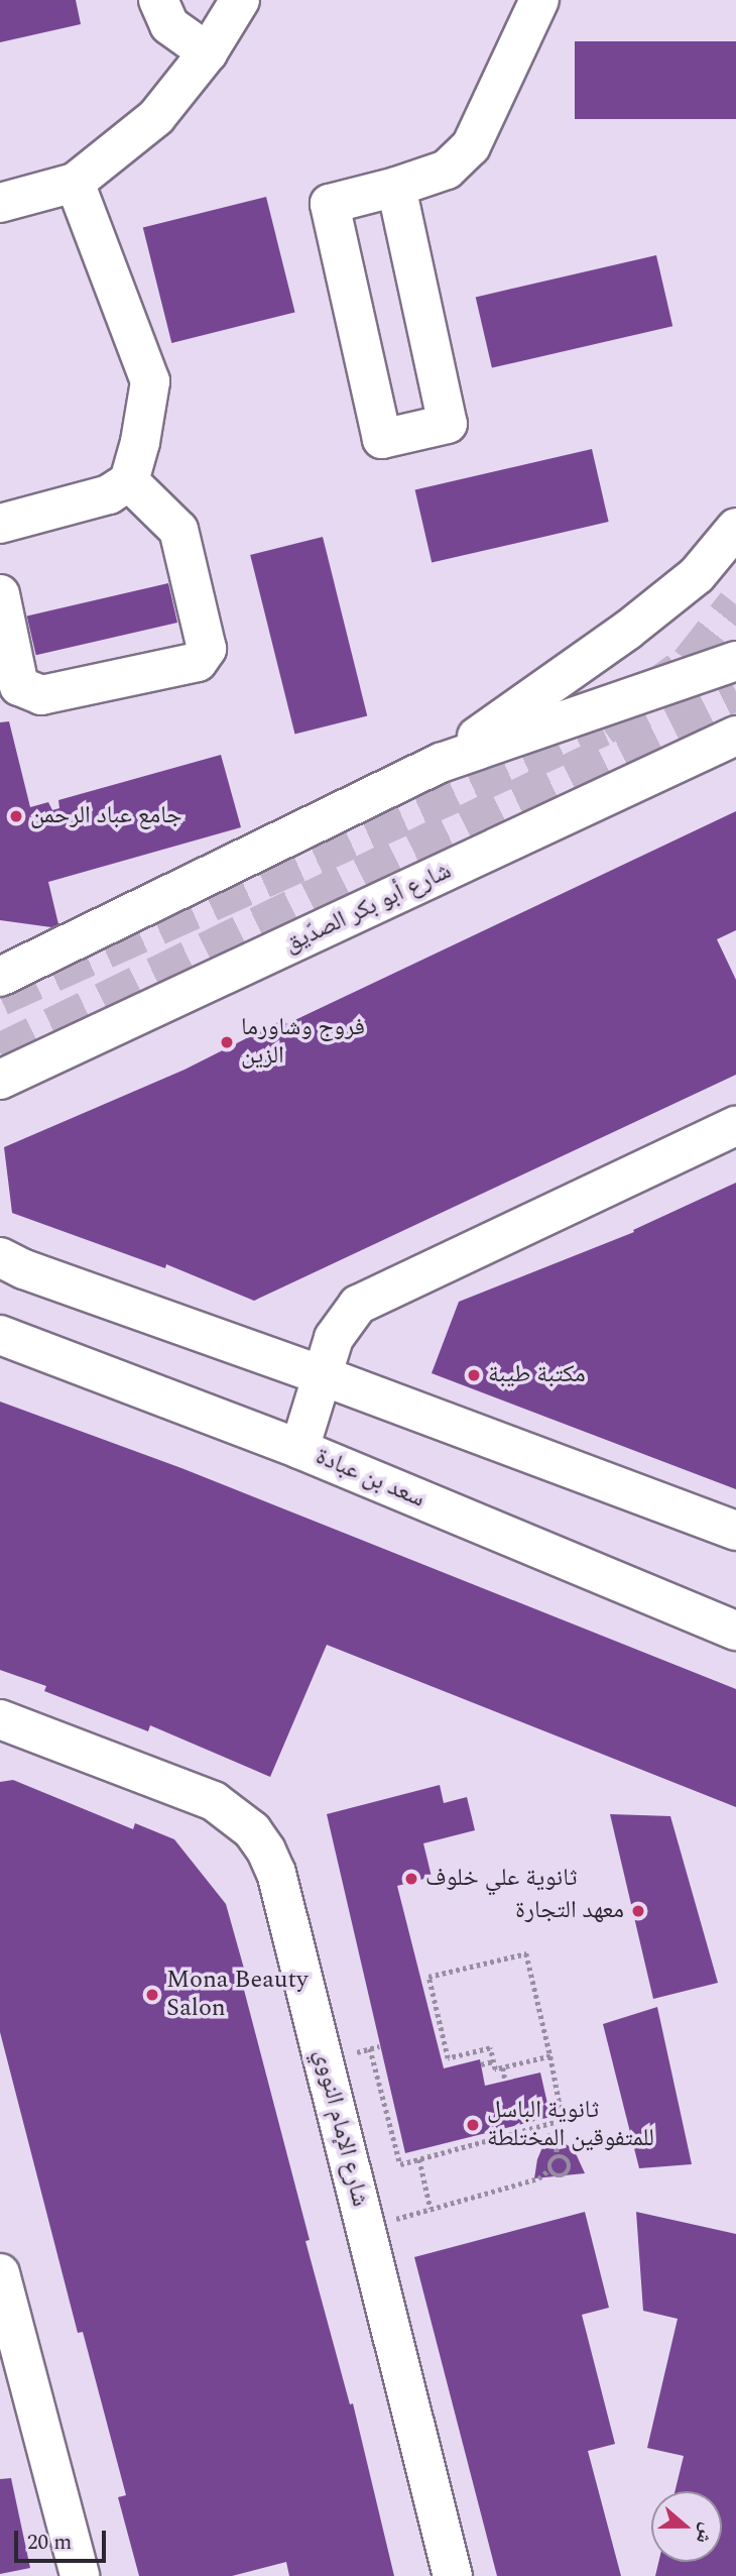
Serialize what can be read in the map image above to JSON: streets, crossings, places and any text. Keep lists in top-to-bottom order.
{
  "streets": {
    "main road": ["شارع أبو بكر الصدّيق", "سعد بن عبادة", "شارع الإمام النووي"]
  },
  "places": [
    "جامع عباد الرحمن",
    "فروج وشاورما الزين",
    "مكتبة طيبة",
    "ثانوية علي خلوف",
    "معهد التجارة",
    "Mona Beauty Salon",
    "ثانوية الباسل للمتفوقين المختلطة"
  ],
  "scale_bar": "20 m",
  "north": "right"
}
